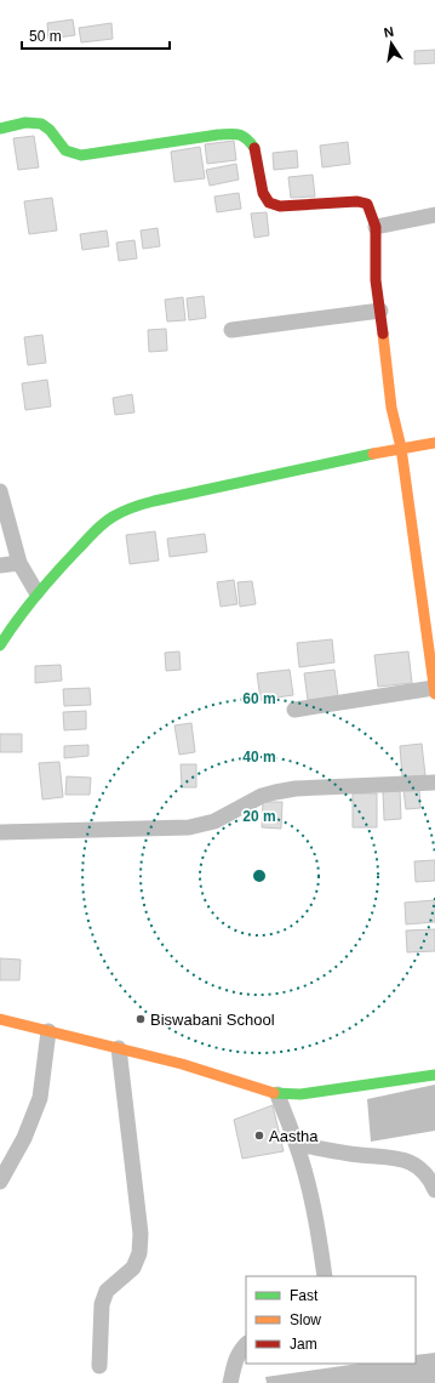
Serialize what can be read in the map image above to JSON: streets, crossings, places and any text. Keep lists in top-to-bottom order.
{
  "places": ["Biswabani School", "Aastha"],
  "legend": ["Fast", "Slow", "Jam"],
  "scale_bar": "50 m",
  "north": "top",
  "rings": ["60 m", "40 m", "20 m"]
}
